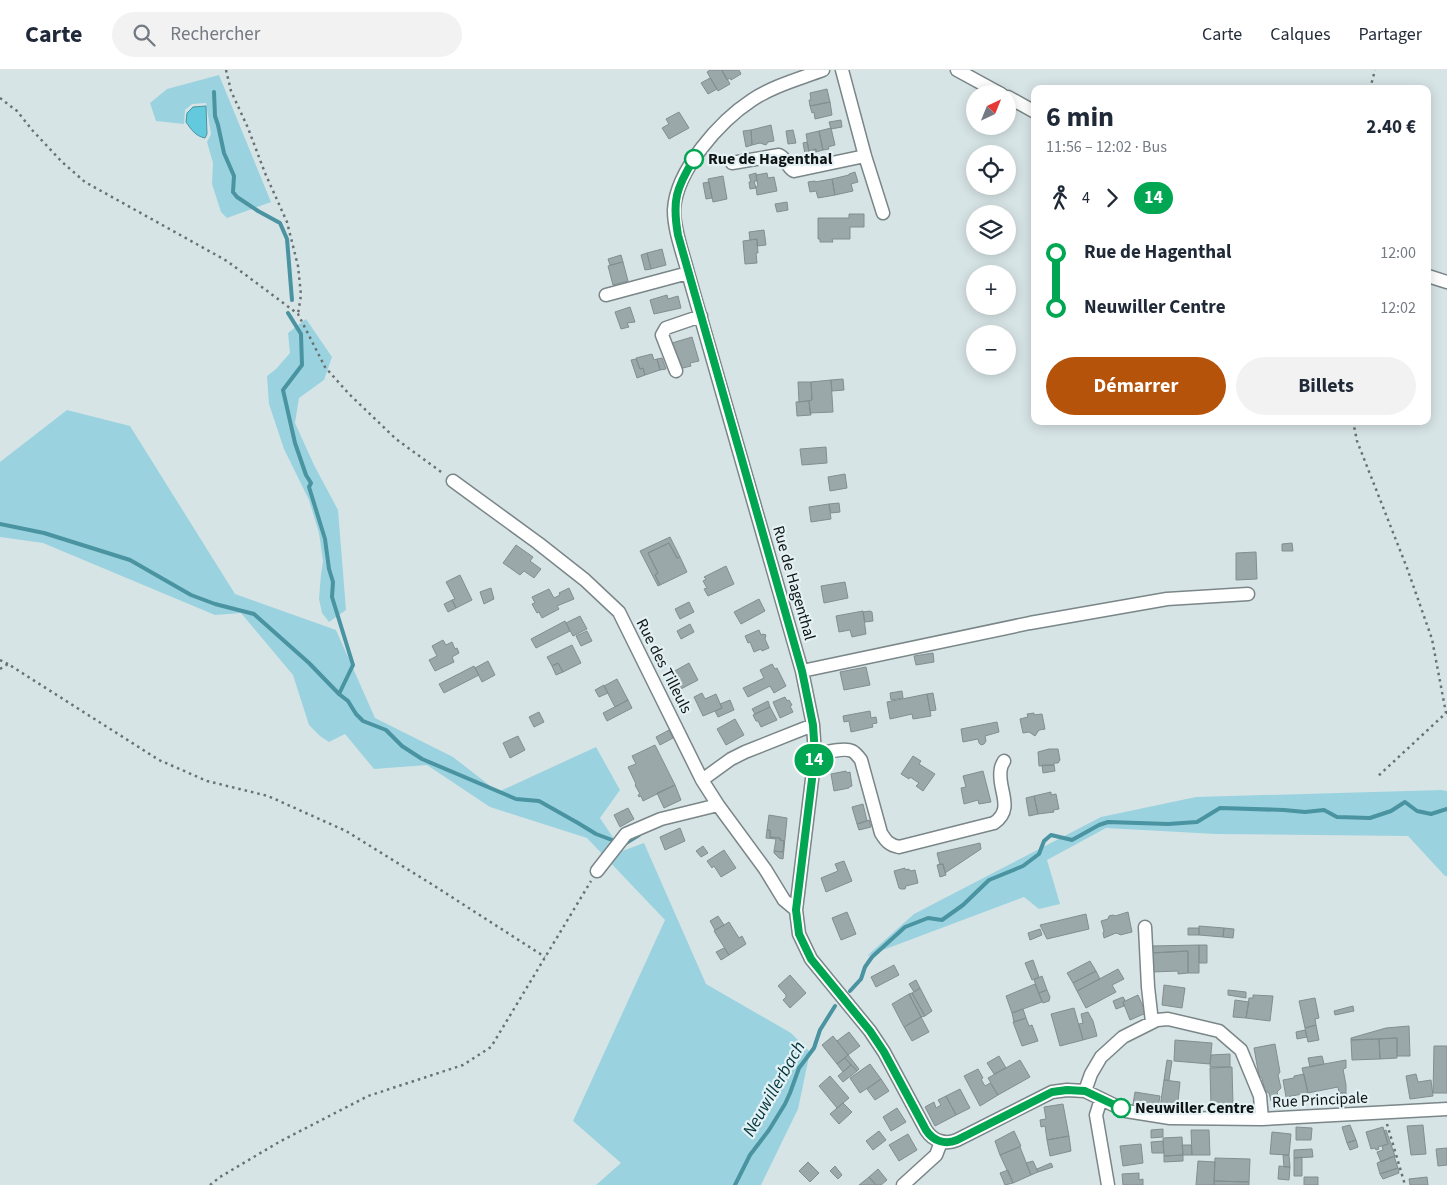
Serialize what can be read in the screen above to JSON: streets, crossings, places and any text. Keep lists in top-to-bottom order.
{
  "streets": {
    "street": ["Rue de Hagenthal", "Rue des Tilleuls", "Rue Principale"]
  },
  "crossings": [
    ["Rue de Hagenthal", "Rue des Tilleuls"],
    ["Rue de Hagenthal", "Rue Principale"]
  ],
  "water": ["Neuwillerbach"],
  "places": ["Rue de Hagenthal", "Neuwiller Centre"],
  "lines": ["bus line 14"],
  "north": "top right",
  "page": {
    "header": "Carte",
    "search": "Rechercher",
    "nav": ["Carte", "Calques", "Partager"],
    "on_map": "14",
    "map_buttons": ["+", "−"],
    "heading": ["6 min", "11:56 – 12:02 · Bus", "2.40 €"],
    "legs": ["4", "14"],
    "list": [
      {
        "name": "Rue de Hagenthal",
        "value": "12:00"
      },
      {
        "name": "Neuwiller Centre",
        "value": "12:02"
      }
    ],
    "buttons": ["Démarrer", "Billets"]
  }
}
